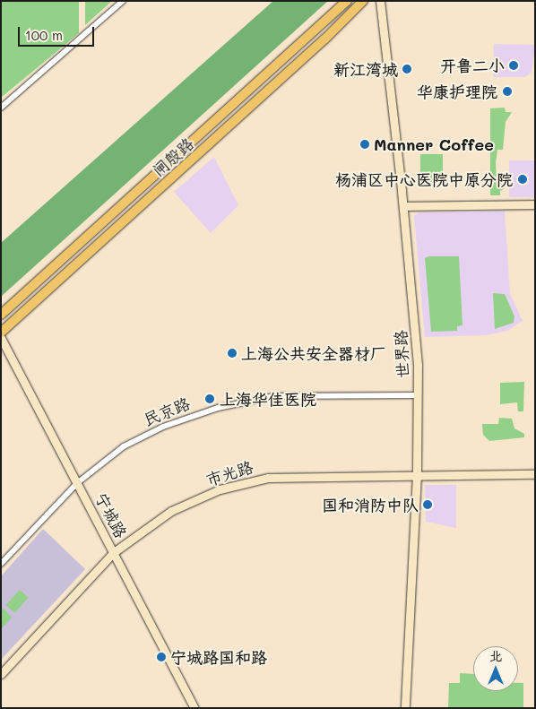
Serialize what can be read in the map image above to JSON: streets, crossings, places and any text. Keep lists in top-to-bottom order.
{
  "streets": {
    "main road": ["闸殷路"],
    "street": [
      "世界路",
      "民京路",
      "市光路",
      "宁城路"
    ]
  },
  "crossings": [
    ["世界路", "民京路"],
    ["世界路", "市光路"],
    ["民京路", "宁城路"],
    ["市光路", "宁城路"]
  ],
  "places": [
    "开鲁二小",
    "新江湾城",
    "华康护理院",
    "Manner Coffee",
    "杨浦区中心医院中原分院",
    "上海公共安全器材厂",
    "上海华佳医院",
    "国和消防中队",
    "宁城路国和路"
  ],
  "scale_bar": "100 m",
  "north": "top"
}
